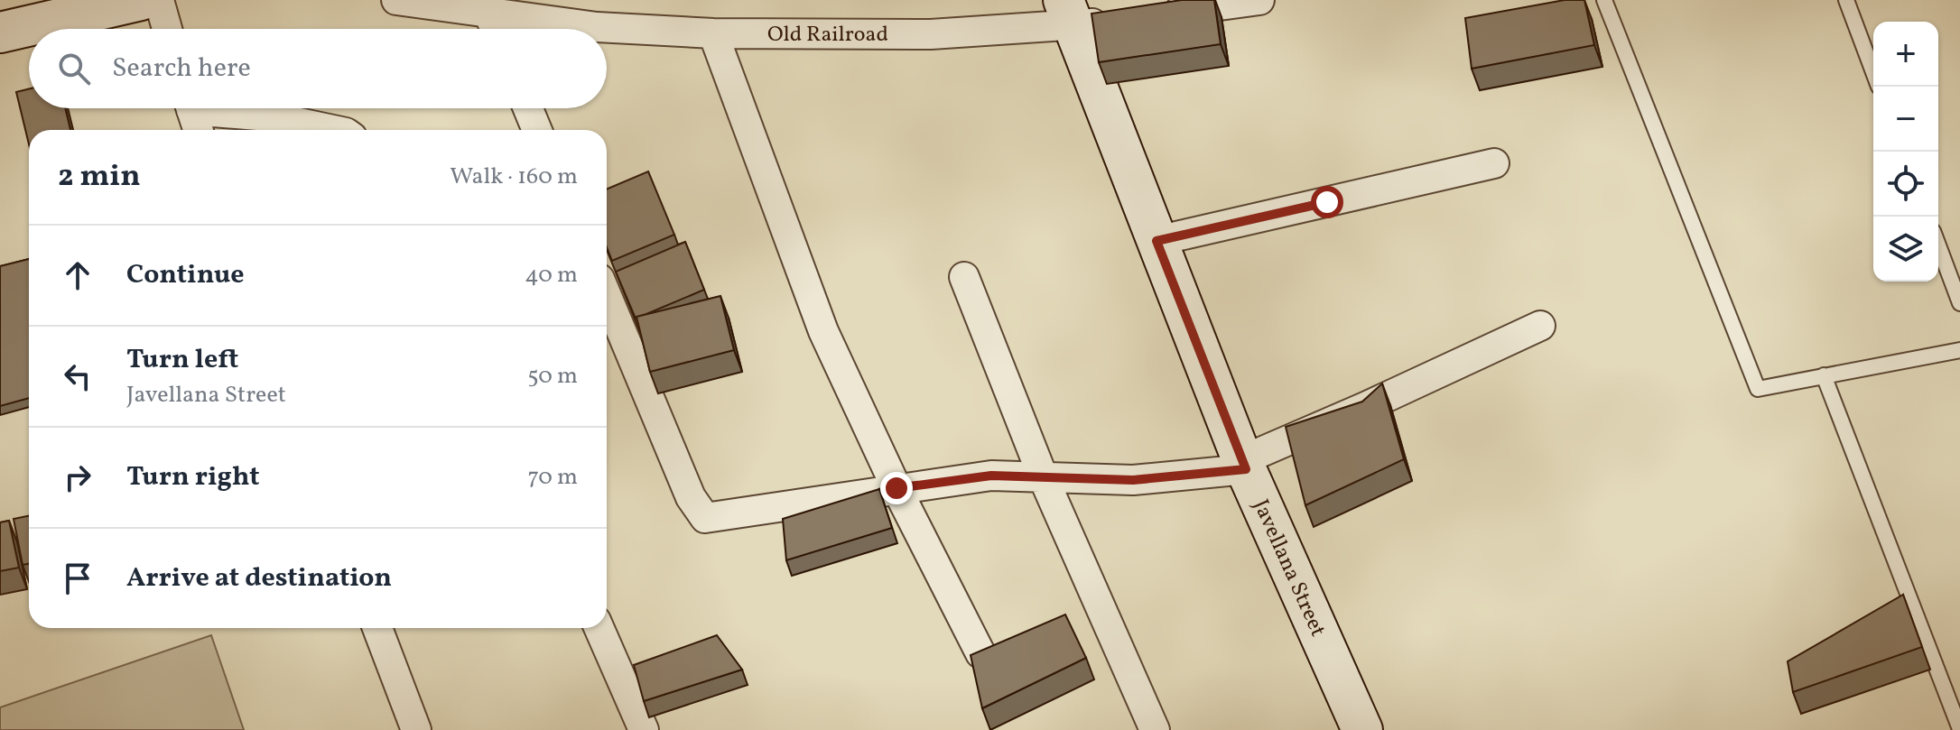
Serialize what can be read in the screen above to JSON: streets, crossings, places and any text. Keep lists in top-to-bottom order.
{
  "streets": {
    "street": ["Old Railroad", "Javellana Street"]
  },
  "crossings": [
    ["Old Railroad", "Javellana Street"]
  ],
  "page": {
    "map_buttons": ["+", "−"],
    "search": "Search here",
    "heading": ["2 min", "Walk · 160 m"],
    "list": [
      ["Continue", "40 m"],
      ["Turn left", "Javellana Street", "50 m"],
      ["Turn right", "70 m"],
      "Arrive at destination"
    ]
  }
}
